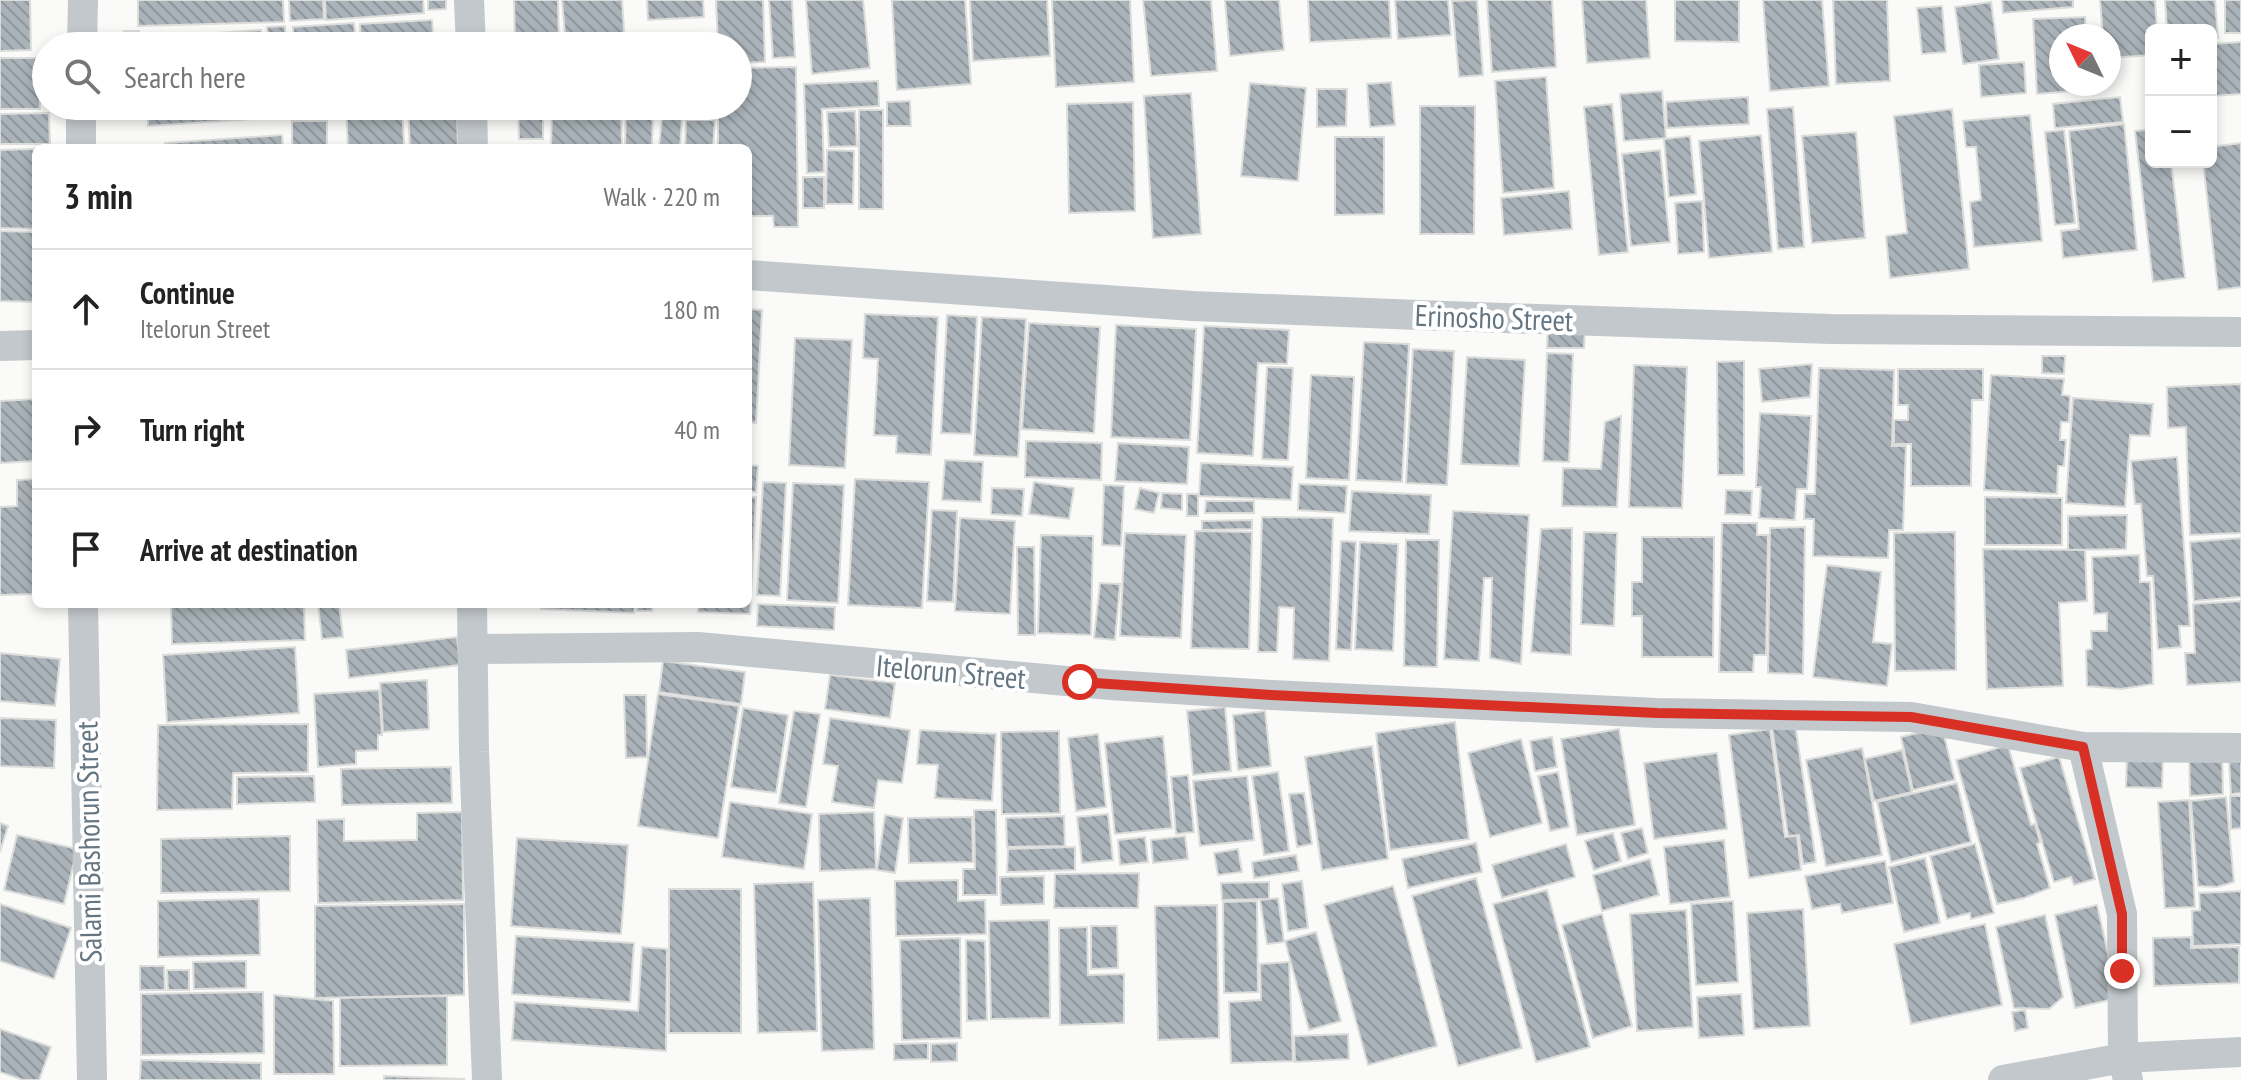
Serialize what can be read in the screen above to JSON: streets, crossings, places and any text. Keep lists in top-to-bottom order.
{
  "streets": {
    "street": ["Erinosho Street", "Itelorun Street", "Salami Bashorun Street"]
  },
  "north": "top left",
  "page": {
    "map_buttons": ["+", "−"],
    "search": "Search here",
    "heading": ["3 min", "Walk · 220 m"],
    "list": [
      ["Continue", "Itelorun Street", "180 m"],
      ["Turn right", "40 m"],
      "Arrive at destination"
    ]
  }
}
